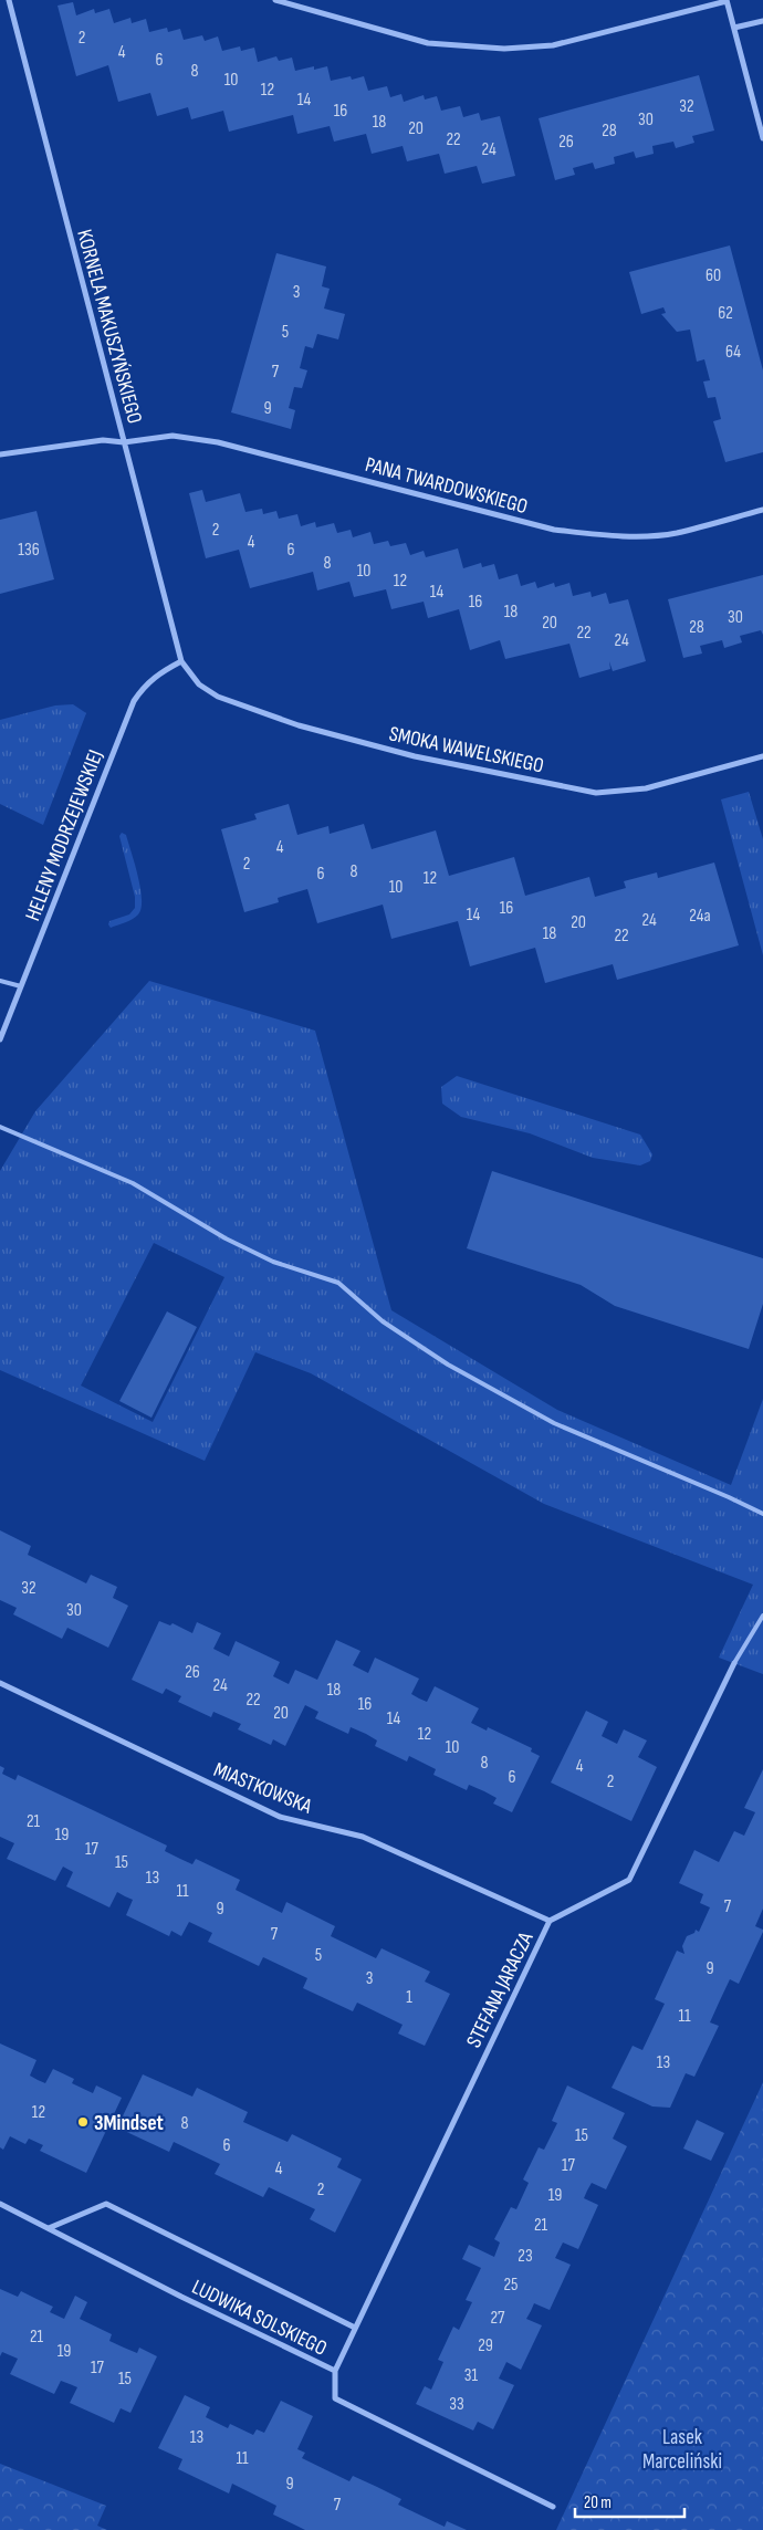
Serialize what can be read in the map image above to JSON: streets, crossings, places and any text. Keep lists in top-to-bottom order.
{
  "streets": {
    "street": [
      "KORNELA MAKUSZYŃSKIEGO",
      "PANA TWARDOWSKIEGO",
      "SMOKA WAWELSKIEGO",
      "HELENY MODRZEJEWSKIEJ",
      "MIASTKOWSKA",
      "STEFANA JARACZA",
      "LUDWIKA SOLSKIEGO"
    ]
  },
  "crossings": [
    ["KORNELA MAKUSZYŃSKIEGO", "PANA TWARDOWSKIEGO"],
    ["KORNELA MAKUSZYŃSKIEGO", "SMOKA WAWELSKIEGO"],
    ["KORNELA MAKUSZYŃSKIEGO", "HELENY MODRZEJEWSKIEJ"],
    ["SMOKA WAWELSKIEGO", "HELENY MODRZEJEWSKIEJ"],
    ["MIASTKOWSKA", "STEFANA JARACZA"],
    ["STEFANA JARACZA", "LUDWIKA SOLSKIEGO"]
  ],
  "parks": ["Lasek Marceliński"],
  "places": ["3Mindset"],
  "house_numbers": [
    "2",
    "4",
    "6",
    "8",
    "10",
    "12",
    "14",
    "32",
    "16",
    "30",
    "18",
    "20",
    "28",
    "22",
    "26",
    "24",
    "60",
    "3",
    "62",
    "5",
    "64",
    "7",
    "9",
    "2",
    "4",
    "136",
    "6",
    "8",
    "10",
    "12",
    "14",
    "16",
    "18",
    "30",
    "20",
    "28",
    "22",
    "24",
    "4",
    "2",
    "8",
    "6",
    "12",
    "10",
    "16",
    "14",
    "24a",
    "24",
    "20",
    "18",
    "22",
    "32",
    "30",
    "26",
    "24",
    "18",
    "22",
    "16",
    "20",
    "14",
    "12",
    "10",
    "8",
    "4",
    "6",
    "2",
    "21",
    "19",
    "17",
    "15",
    "13",
    "11",
    "7",
    "9",
    "7",
    "5",
    "9",
    "3",
    "1",
    "11",
    "13",
    "12",
    "8",
    "15",
    "6",
    "17",
    "4",
    "2",
    "19",
    "21",
    "23",
    "25",
    "27",
    "21",
    "29",
    "19",
    "17",
    "31",
    "15",
    "33",
    "13",
    "11",
    "9",
    "7"
  ],
  "scale_bar": "20 m"
}
